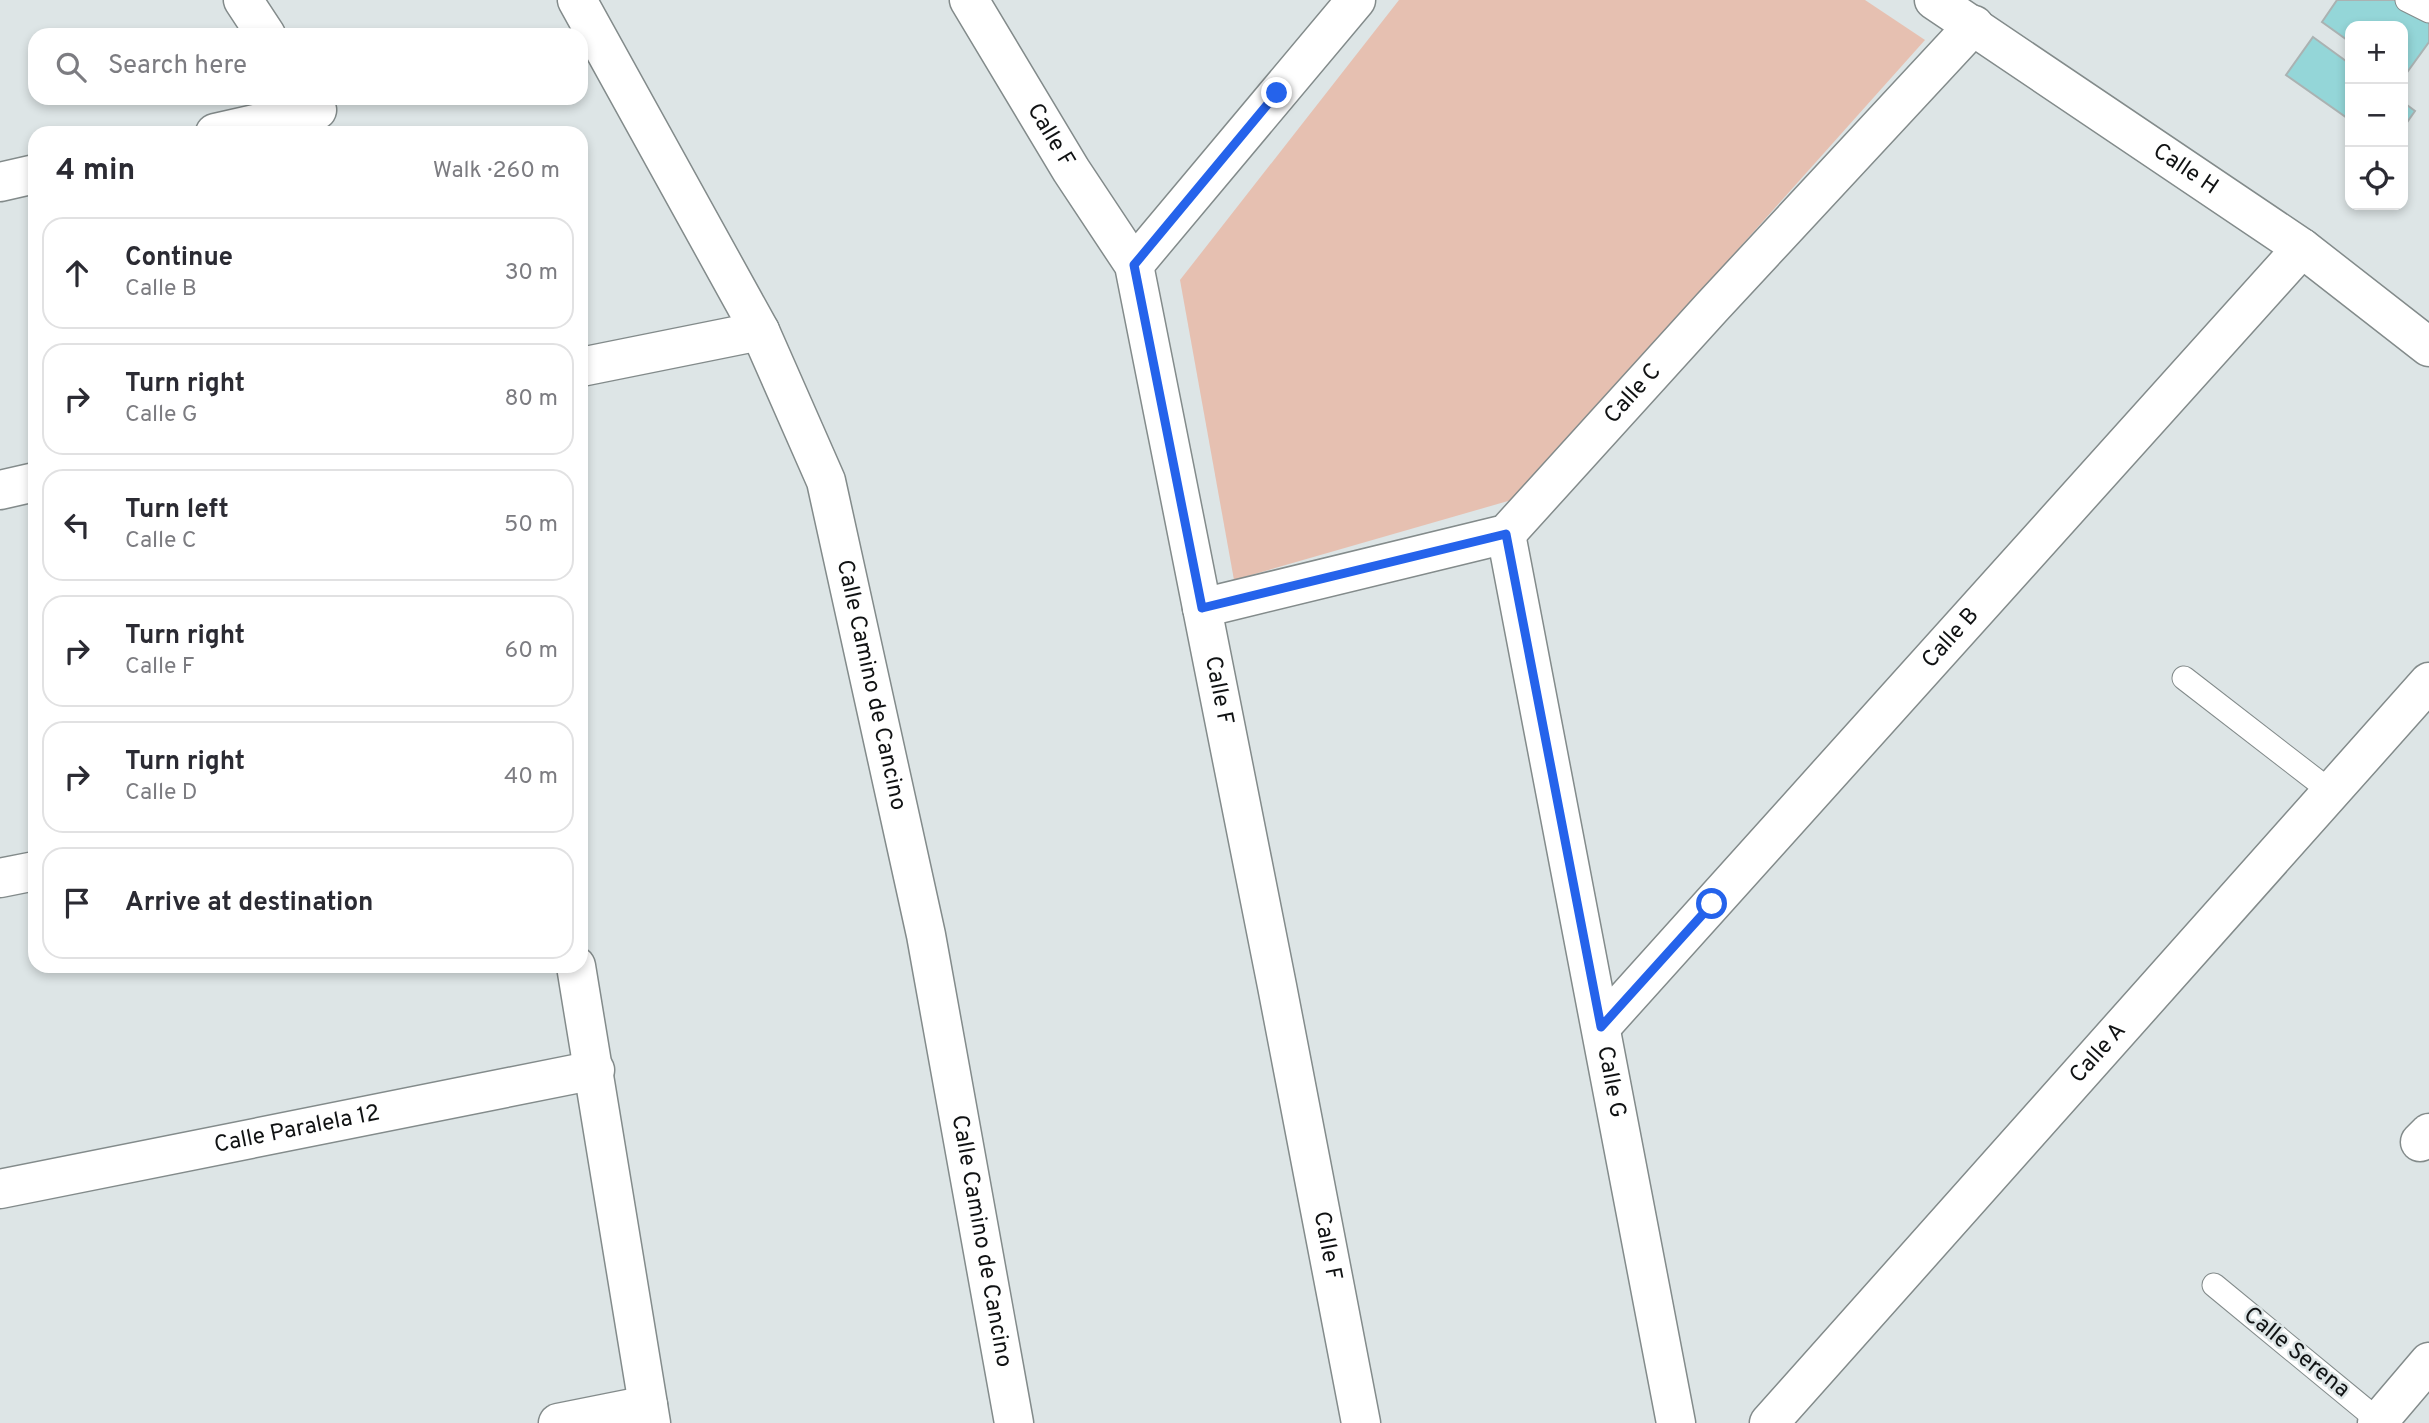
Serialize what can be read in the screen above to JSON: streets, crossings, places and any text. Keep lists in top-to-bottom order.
{
  "streets": {
    "street": [
      "Calle F",
      "Calle H",
      "Calle C",
      "Calle B",
      "Calle Camino de Cancino",
      "Calle A",
      "Calle G",
      "Calle Paralela 12"
    ],
    "lane": ["Calle Serena"]
  },
  "crossings": [
    ["Calle H", "Calle C"],
    ["Calle H", "Calle B"],
    ["Calle C", "Calle G"],
    ["Calle B", "Calle G"]
  ],
  "page": {
    "map_buttons": ["+", "−"],
    "search": "Search here",
    "heading": ["4 min", "Walk · 260 m"],
    "list": [
      ["Continue", "Calle B", "30 m"],
      ["Turn right", "Calle G", "80 m"],
      ["Turn left", "Calle C", "50 m"],
      ["Turn right", "Calle F", "60 m"],
      ["Turn right", "Calle D", "40 m"],
      "Arrive at destination"
    ]
  }
}
